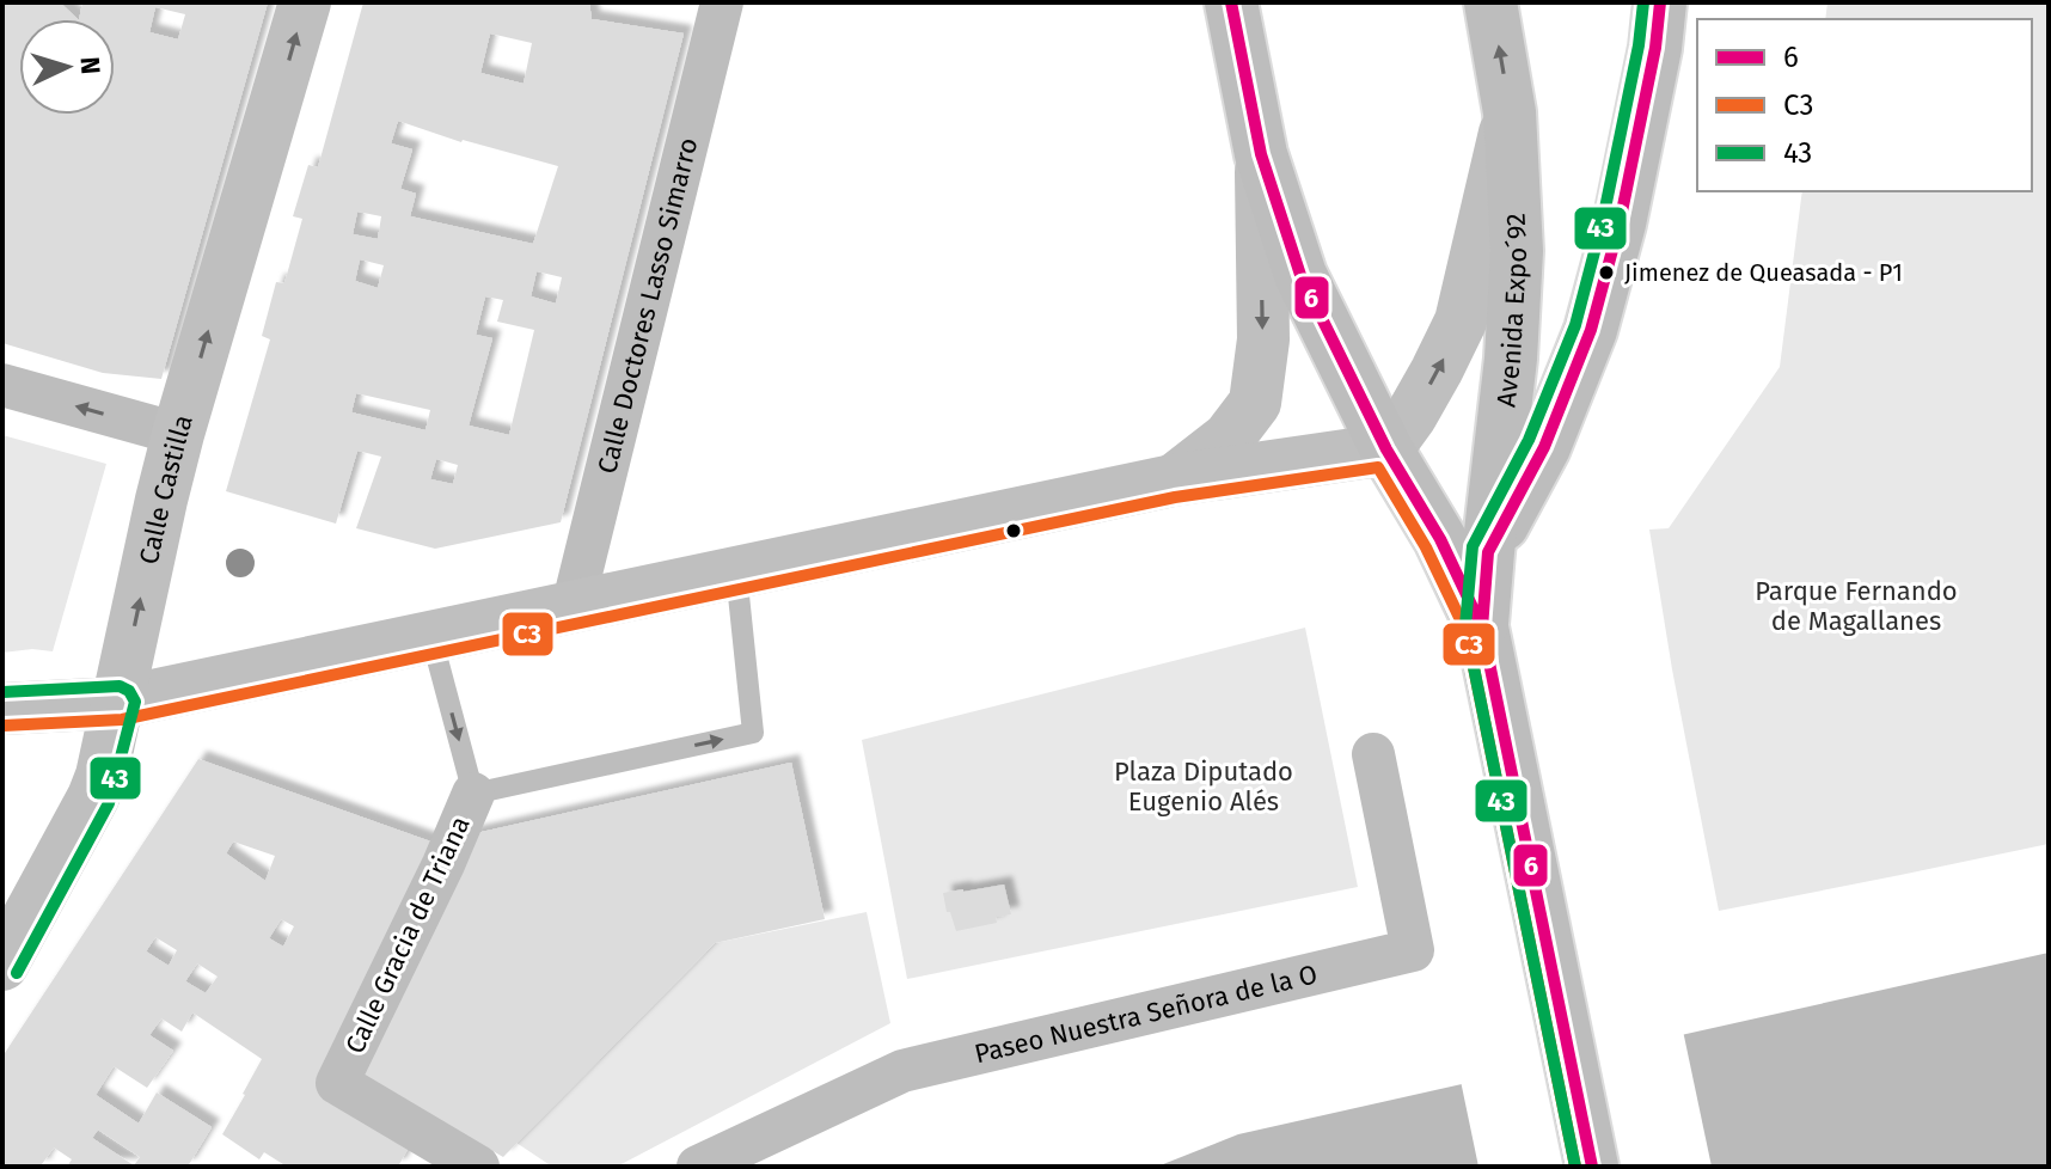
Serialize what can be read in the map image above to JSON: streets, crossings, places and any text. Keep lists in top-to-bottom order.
{
  "streets": {
    "main road": ["Avenida Expo´92", "Calle Castilla"],
    "street": ["Calle Doctores Lasso Simarro", "Calle Gracia de Triana", "Paseo Nuestra Señora de la O"]
  },
  "one_way": ["Calle Castilla"],
  "parks": ["Parque Fernando de Magallanes", "Plaza Diputado Eugenio Alés"],
  "places": ["Jimenez de Queasada - P1"],
  "lines": ["transit line 6", "transit line 43", "transit line C3"],
  "legend": ["6", "C3", "43"],
  "north": "right"
}
